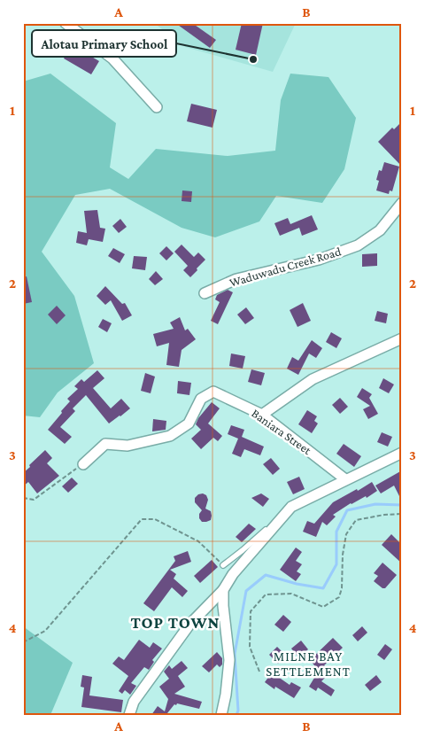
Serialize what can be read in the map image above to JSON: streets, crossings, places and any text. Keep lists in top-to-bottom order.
{
  "streets": {
    "street": ["Waduwadu Creek Road", "Baniara Street"]
  },
  "districts": ["TOP TOWN", "MILNE BAY SETTLEMENT"],
  "places": ["Alotau Primary School"],
  "grid": {
    "columns": ["A", "B"],
    "rows": [
      "1",
      "2",
      "3",
      "4"
    ]
  }
}
